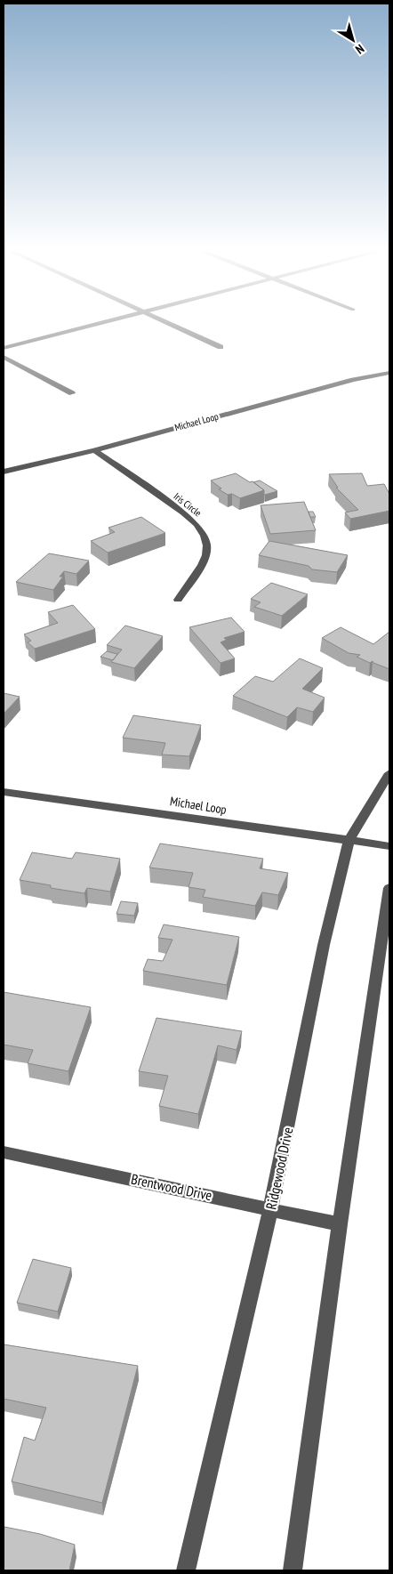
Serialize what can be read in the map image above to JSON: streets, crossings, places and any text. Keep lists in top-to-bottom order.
{
  "streets": {
    "street": [
      "Michael Loop",
      "Iris Circle",
      "Ridgewood Drive",
      "Brentwood Drive"
    ]
  },
  "crossings": [
    ["Michael Loop", "Iris Circle"],
    ["Michael Loop", "Ridgewood Drive"],
    ["Ridgewood Drive", "Brentwood Drive"]
  ],
  "north": "bottom right"
}
